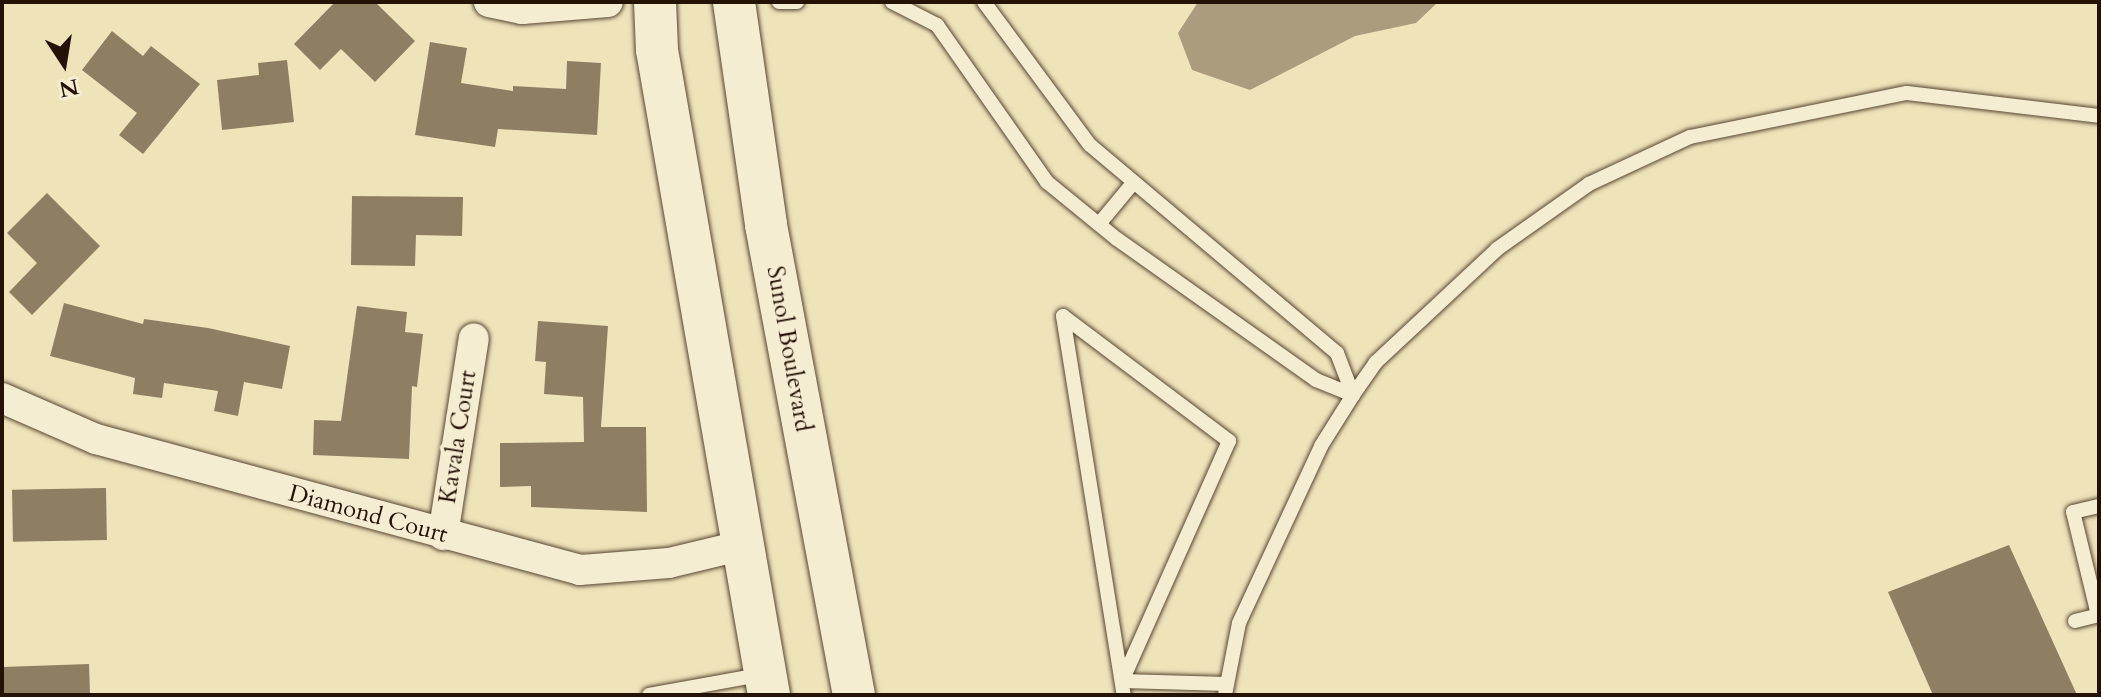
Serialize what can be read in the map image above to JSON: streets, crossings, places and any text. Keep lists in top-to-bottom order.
{
  "streets": {
    "main road": ["Sunol Boulevard"],
    "street": ["Kavala Court", "Diamond Court"]
  },
  "crossings": [
    ["Kavala Court", "Diamond Court"]
  ],
  "north": "bottom"
}
